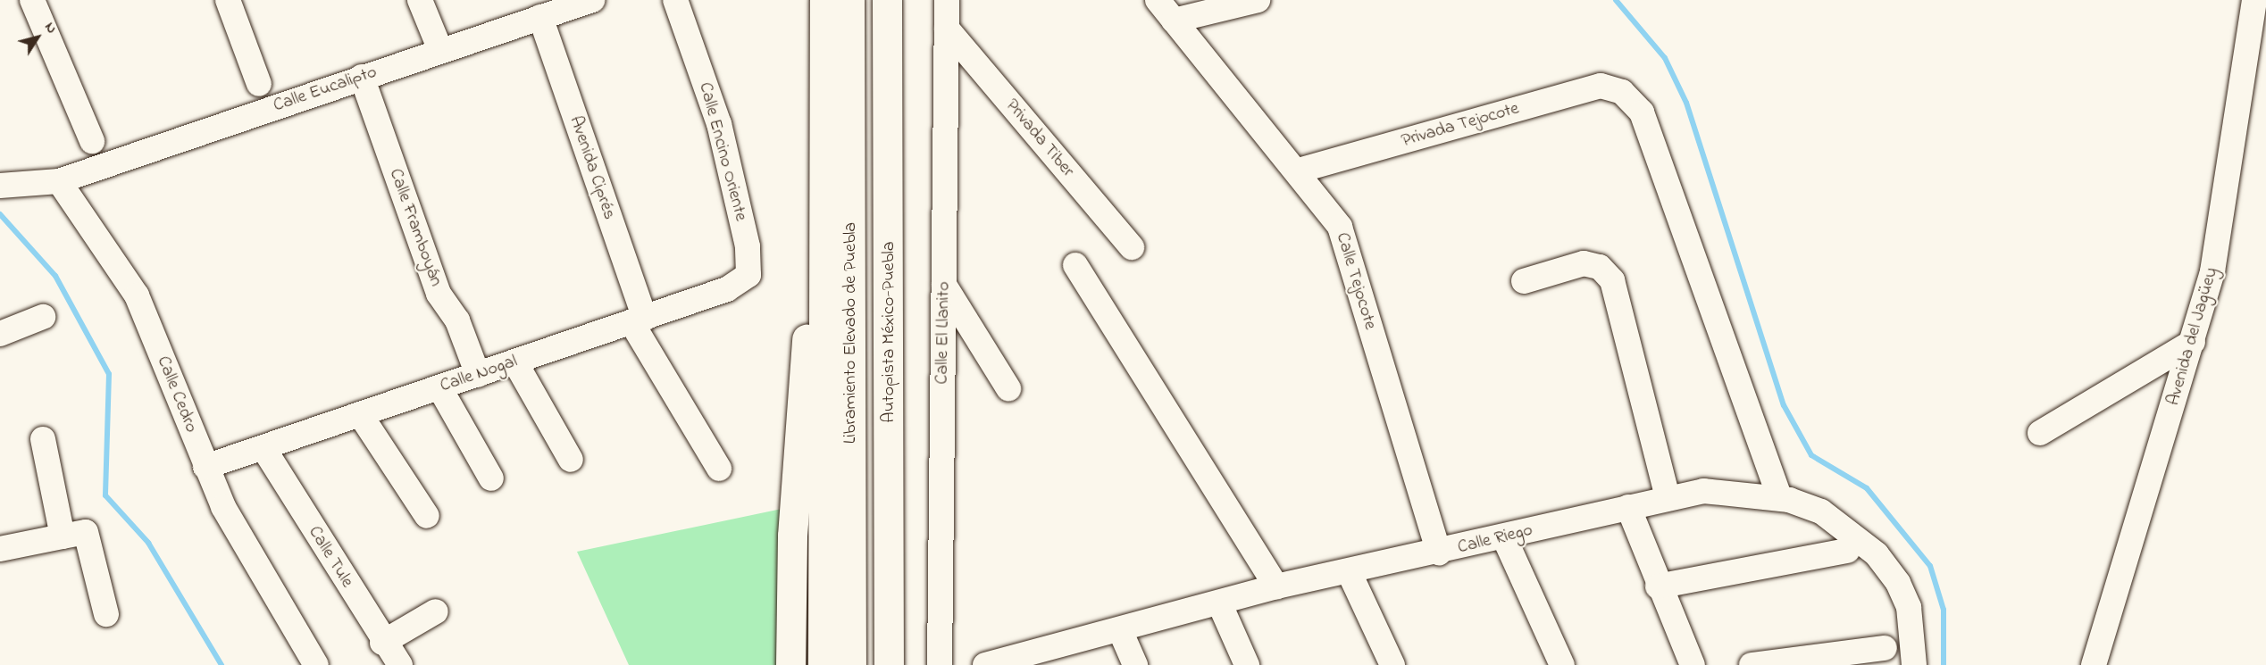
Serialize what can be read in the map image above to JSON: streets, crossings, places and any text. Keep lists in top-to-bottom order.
{
  "streets": {
    "highway": ["Autopista México-Puebla", "Libramiento Elevado de Puebla"],
    "street": [
      "Calle Eucalipto",
      "Privada Tejocote",
      "Privada Tiber",
      "Calle Encino Oriente",
      "Avenida Ciprés",
      "Calle Framboyán",
      "Calle Tejocote",
      "Calle El Llanito",
      "Avenida del Jagüey",
      "Calle Nogal",
      "Calle Cedro",
      "Calle Riego",
      "Calle Tule"
    ]
  },
  "crossings": [
    ["Calle Eucalipto", "Avenida Ciprés"],
    ["Calle Eucalipto", "Calle Framboyán"],
    ["Calle Eucalipto", "Calle Cedro"],
    ["Privada Tejocote", "Calle Tejocote"],
    ["Privada Tejocote", "Calle Riego"],
    ["Privada Tiber", "Calle El Llanito"],
    ["Calle Encino Oriente", "Calle Nogal"],
    ["Avenida Ciprés", "Calle Nogal"],
    ["Calle Framboyán", "Calle Nogal"],
    ["Calle Tejocote", "Calle Riego"],
    ["Calle Nogal", "Calle Cedro"],
    ["Calle Nogal", "Calle Tule"]
  ],
  "north": "top right"
}
